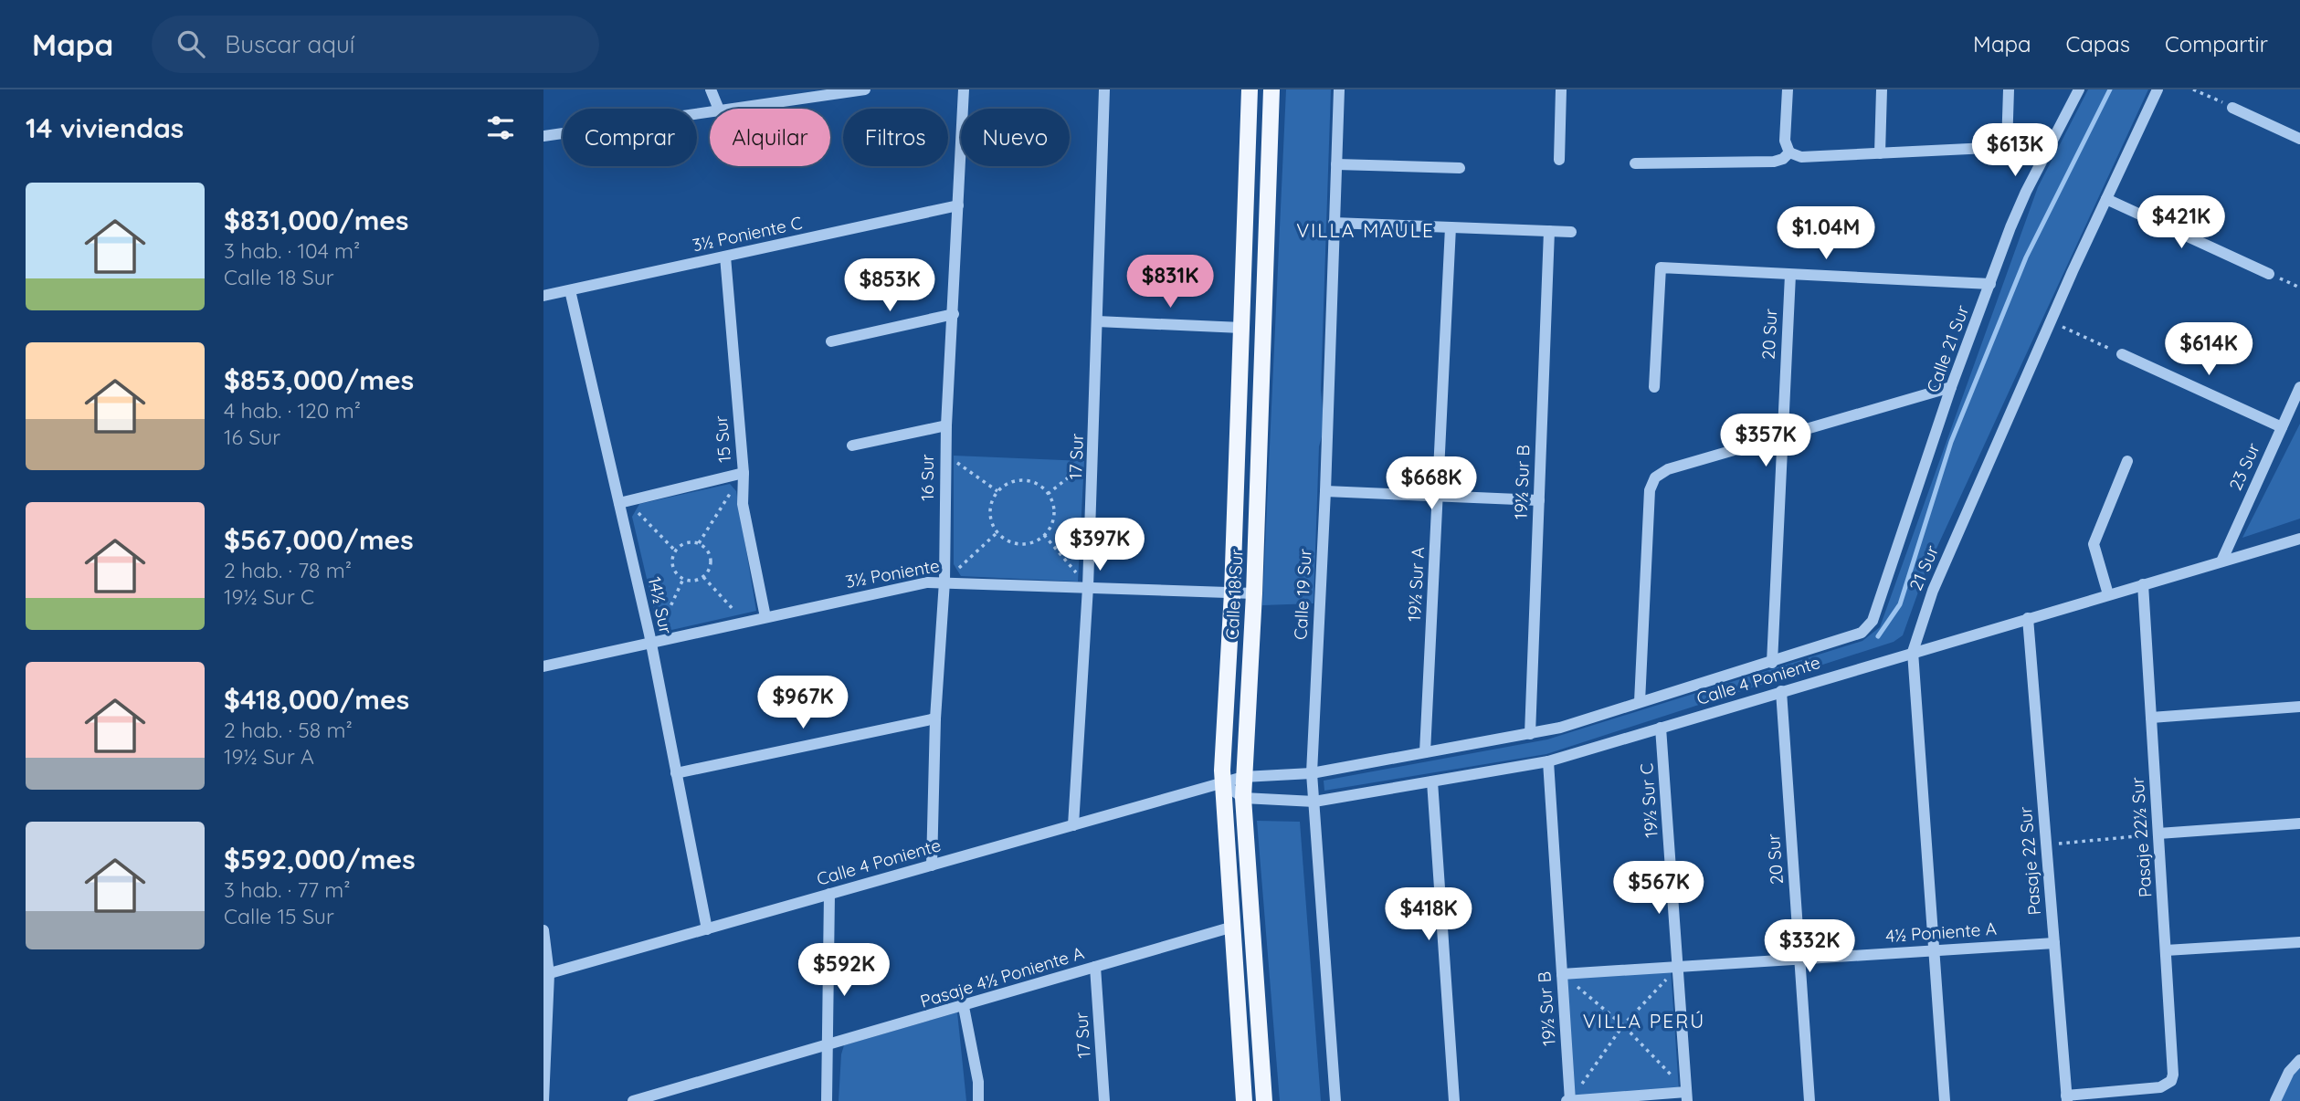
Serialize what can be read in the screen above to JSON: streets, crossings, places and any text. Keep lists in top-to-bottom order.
{
  "streets": {
    "main road": ["Calle 18 Sur"],
    "street": [
      "3½ Poniente C",
      "20 Sur",
      "Calle 21 Sur",
      "15 Sur",
      "17 Sur",
      "23 Sur",
      "16 Sur",
      "19½ Sur B",
      "21 Sur",
      "3½ Poniente",
      "19½ Sur A",
      "Calle 19 Sur",
      "14½ Sur",
      "Calle 4 Poniente",
      "19½ Sur C",
      "Pasaje 22½ Sur",
      "Pasaje 22 Sur",
      "4½ Poniente A",
      "Pasaje 4½ Poniente A"
    ]
  },
  "crossings": [
    ["3½ Poniente C", "15 Sur"],
    ["3½ Poniente C", "16 Sur"],
    ["3½ Poniente C", "14½ Sur"],
    ["20 Sur", "Calle 4 Poniente"],
    ["20 Sur", "4½ Poniente A"],
    ["Calle 21 Sur", "Calle 4 Poniente"],
    ["15 Sur", "3½ Poniente"],
    ["17 Sur", "3½ Poniente"],
    ["17 Sur", "Calle 4 Poniente"],
    ["17 Sur", "Pasaje 4½ Poniente A"],
    ["23 Sur", "Calle 4 Poniente"],
    ["16 Sur", "3½ Poniente"],
    ["16 Sur", "Calle 4 Poniente"],
    ["19½ Sur B", "Calle 4 Poniente"],
    ["19½ Sur B", "4½ Poniente A"],
    ["21 Sur", "Calle 4 Poniente"],
    ["21 Sur", "4½ Poniente A"],
    ["3½ Poniente", "Calle 18 Sur"],
    ["3½ Poniente", "14½ Sur"],
    ["19½ Sur A", "Calle 4 Poniente"],
    ["Calle 18 Sur", "Calle 4 Poniente"],
    ["Calle 18 Sur", "Pasaje 4½ Poniente A"],
    ["Calle 19 Sur", "Calle 4 Poniente"],
    ["14½ Sur", "Calle 4 Poniente"],
    ["Calle 4 Poniente", "19½ Sur C"],
    ["Calle 4 Poniente", "Pasaje 22½ Sur"],
    ["Calle 4 Poniente", "Pasaje 22 Sur"],
    ["19½ Sur C", "4½ Poniente A"],
    ["Pasaje 22½ Sur", "Pasaje 22 Sur"],
    ["Pasaje 22 Sur", "4½ Poniente A"]
  ],
  "districts": ["VILLA MAULE", "VILLA PERÚ"],
  "page": {
    "header": "Mapa",
    "search": "Buscar aquí",
    "nav": ["Mapa", "Capas", "Compartir"],
    "heading": "14 viviendas",
    "chip": [
      "Comprar",
      "Alquilar",
      "Filtros",
      "Nuevo"
    ],
    "price": [
      "$613K",
      "$421K",
      "$1.04M",
      "$831K",
      "$853K",
      "$614K",
      "$357K",
      "$668K",
      "$397K",
      "$967K",
      "$567K",
      "$418K",
      "$332K",
      "$592K"
    ],
    "list": [
      {
        "name": "$831,000/mes",
        "note": "3 hab. · 104 m² · Calle 18 Sur"
      },
      {
        "name": "$853,000/mes",
        "note": "4 hab. · 120 m² · 16 Sur"
      },
      {
        "name": "$567,000/mes",
        "note": "2 hab. · 78 m² · 19½ Sur C"
      },
      {
        "name": "$418,000/mes",
        "note": "2 hab. · 58 m² · 19½ Sur A"
      },
      {
        "name": "$592,000/mes",
        "note": "3 hab. · 77 m² · Calle 15 Sur"
      }
    ]
  }
}
